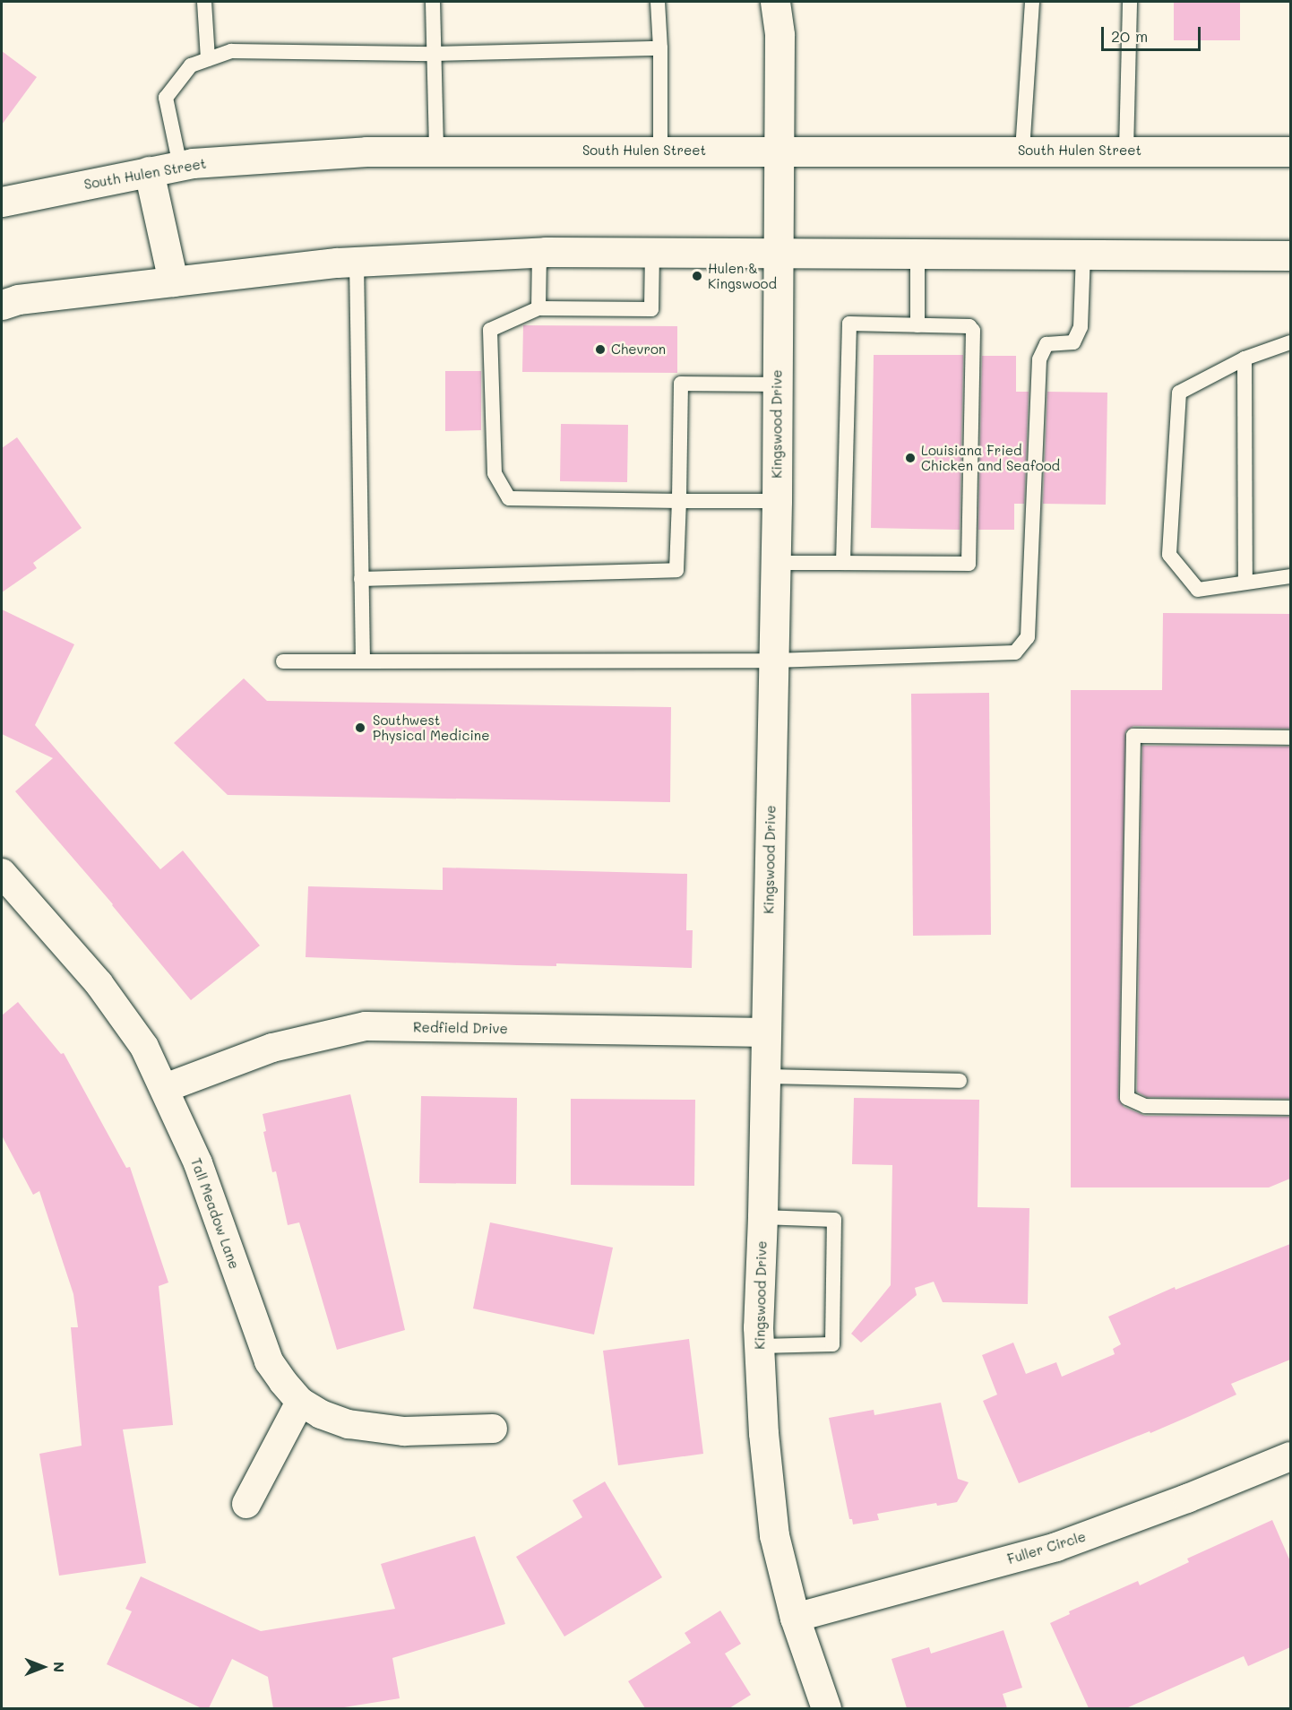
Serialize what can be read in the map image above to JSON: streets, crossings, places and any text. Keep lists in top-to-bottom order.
{
  "streets": {
    "main road": ["South Hulen Street", "Kingswood Drive"],
    "street": ["Redfield Drive", "Tall Meadow Lane", "Fuller Circle"]
  },
  "crossings": [
    ["South Hulen Street", "Kingswood Drive"],
    ["Kingswood Drive", "Redfield Drive"],
    ["Kingswood Drive", "Fuller Circle"],
    ["Redfield Drive", "Tall Meadow Lane"]
  ],
  "places": [
    "Hulen & Kingswood",
    "Chevron",
    "Louisiana Fried Chicken and Seafood",
    "Southwest Physical Medicine"
  ],
  "scale_bar": "20 m",
  "north": "right"
}
